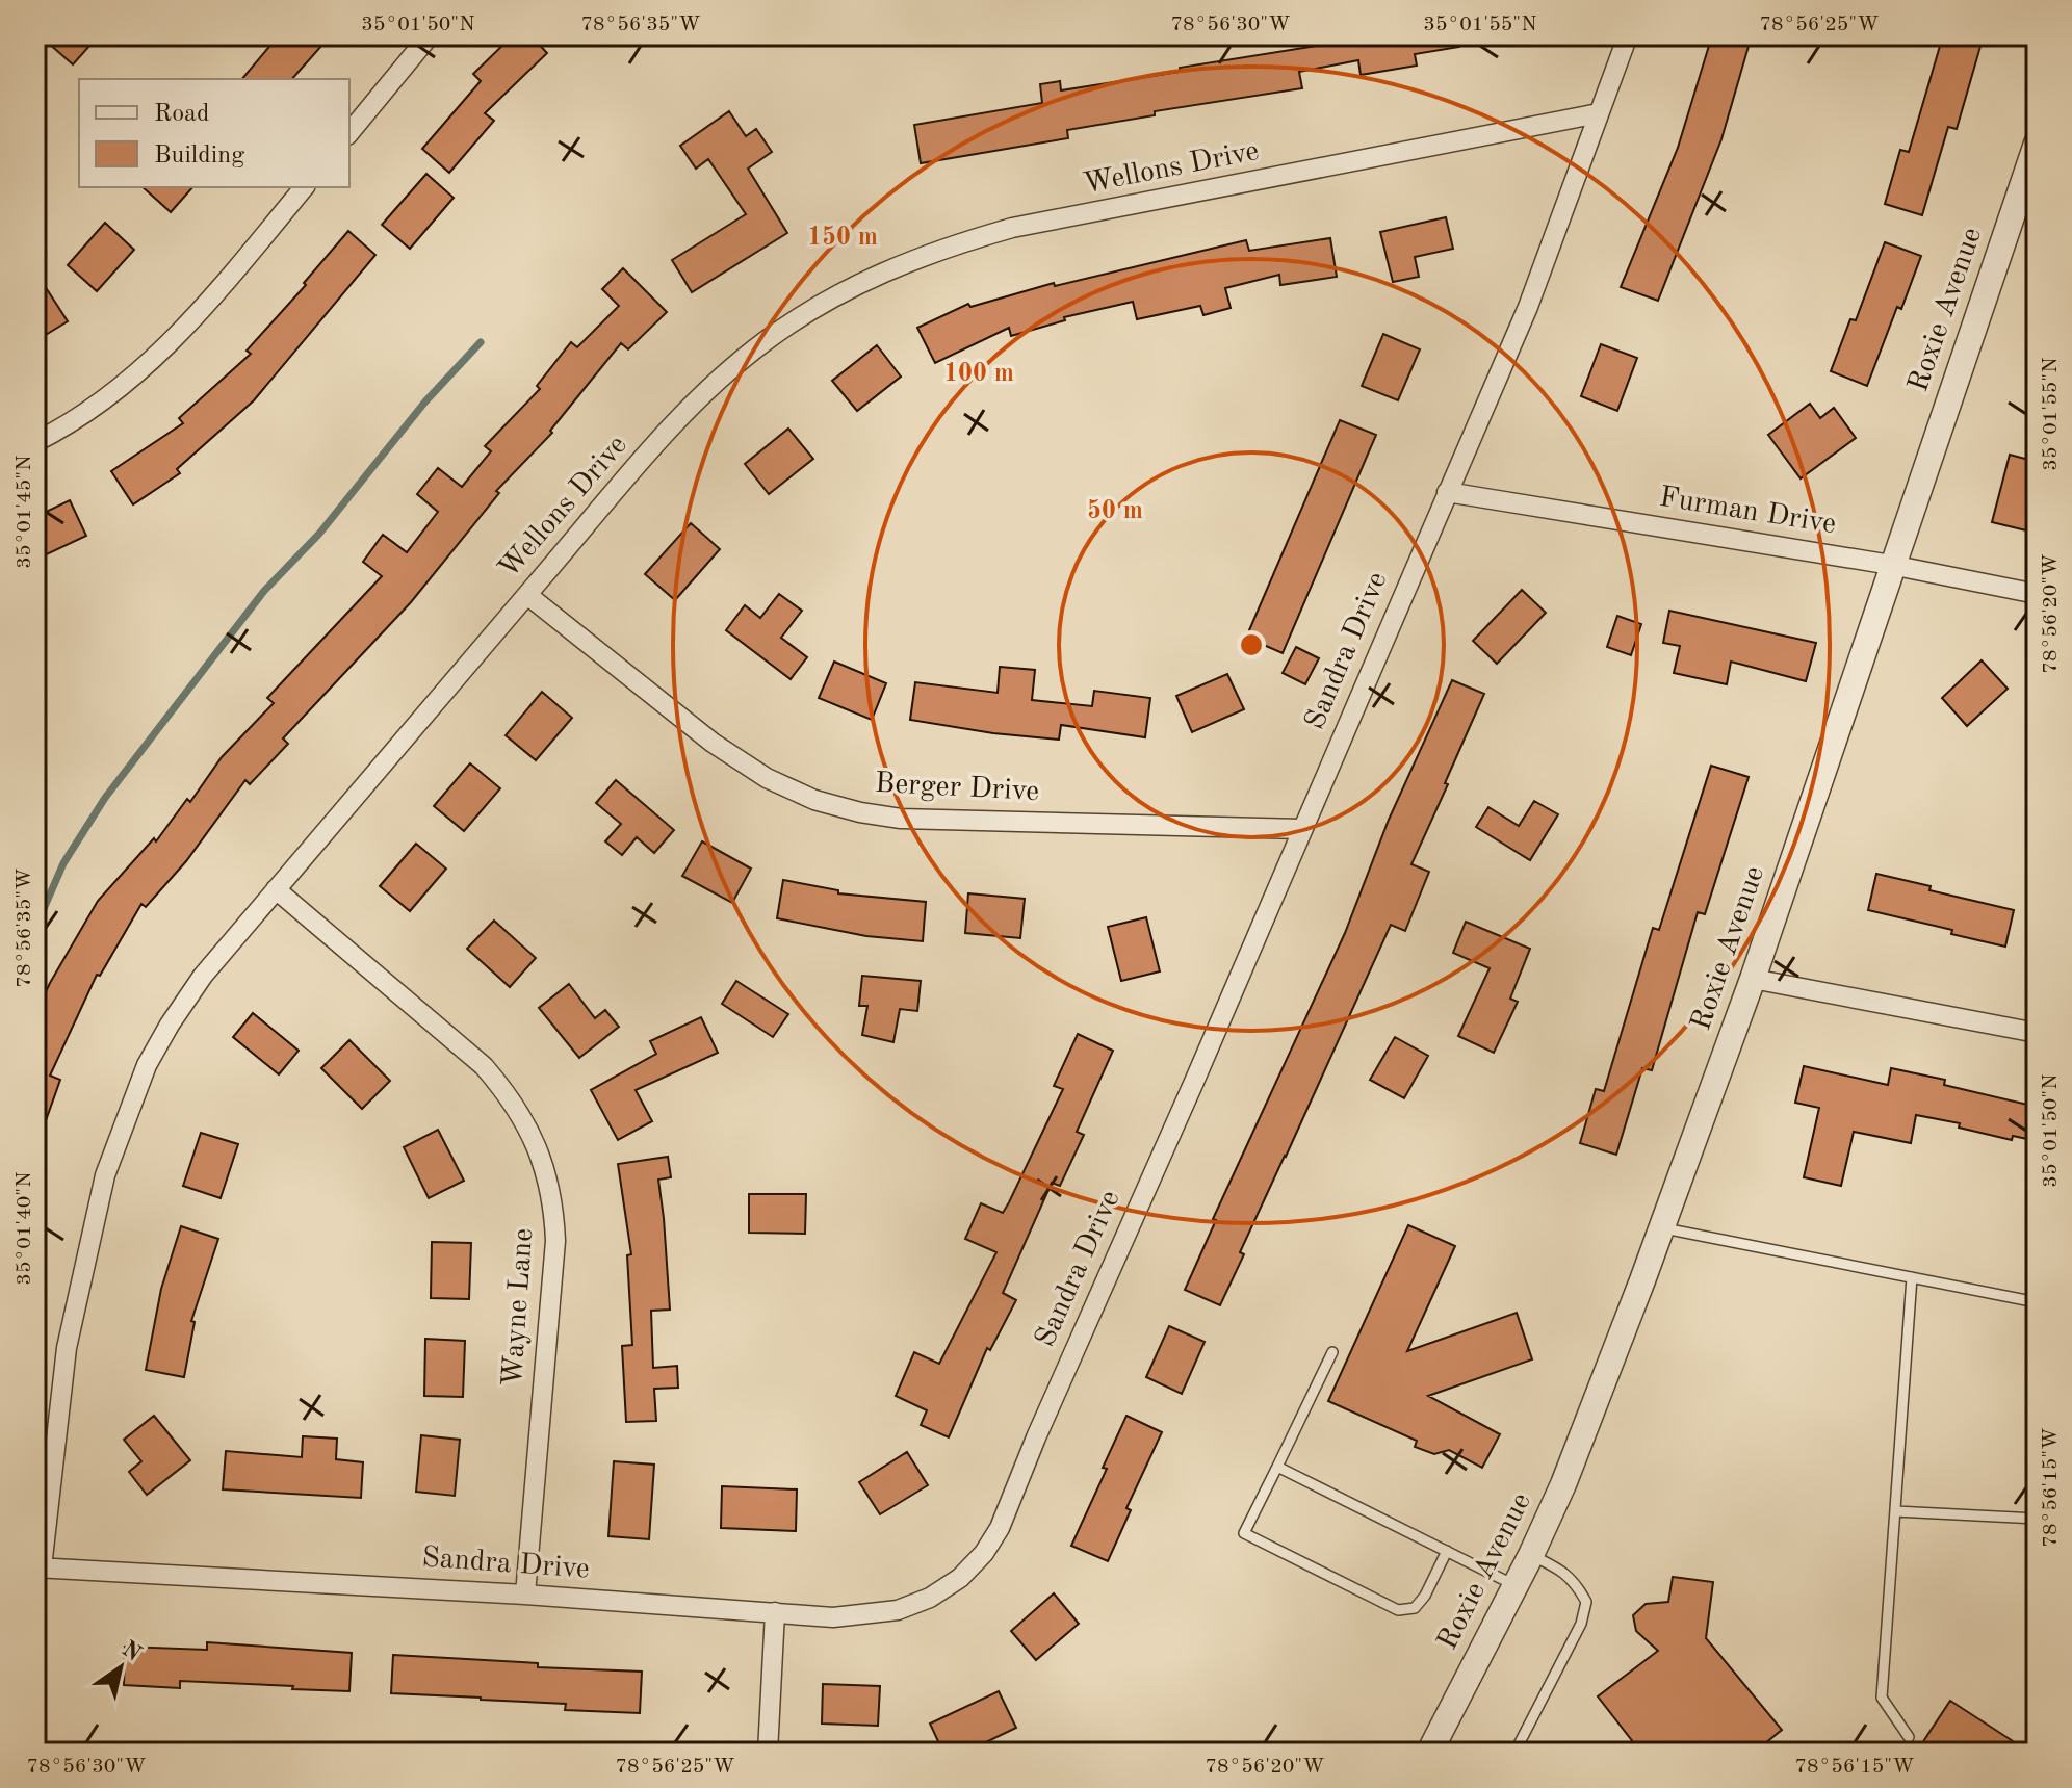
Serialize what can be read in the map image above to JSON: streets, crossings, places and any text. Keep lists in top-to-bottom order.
{
  "streets": {
    "street": [
      "Wellons Drive",
      "Roxie Avenue",
      "Furman Drive",
      "Sandra Drive",
      "Berger Drive",
      "Wayne Lane"
    ]
  },
  "crossings": [
    ["Wellons Drive", "Sandra Drive"],
    ["Wellons Drive", "Berger Drive"],
    ["Wellons Drive", "Wayne Lane"],
    ["Roxie Avenue", "Furman Drive"],
    ["Furman Drive", "Sandra Drive"],
    ["Sandra Drive", "Berger Drive"],
    ["Sandra Drive", "Wayne Lane"]
  ],
  "legend": ["Road", "Building"],
  "north": "top right",
  "coordinates": [
    "35°01'50\"N",
    "78°56'35\"W",
    "78°56'30\"W",
    "35°01'55\"N",
    "78°56'25\"W",
    "35°01'45\"N",
    "78°56'20\"W",
    "35°01'40\"N",
    "78°56'15\"W"
  ],
  "rings": ["150 m", "100 m", "50 m"]
}
